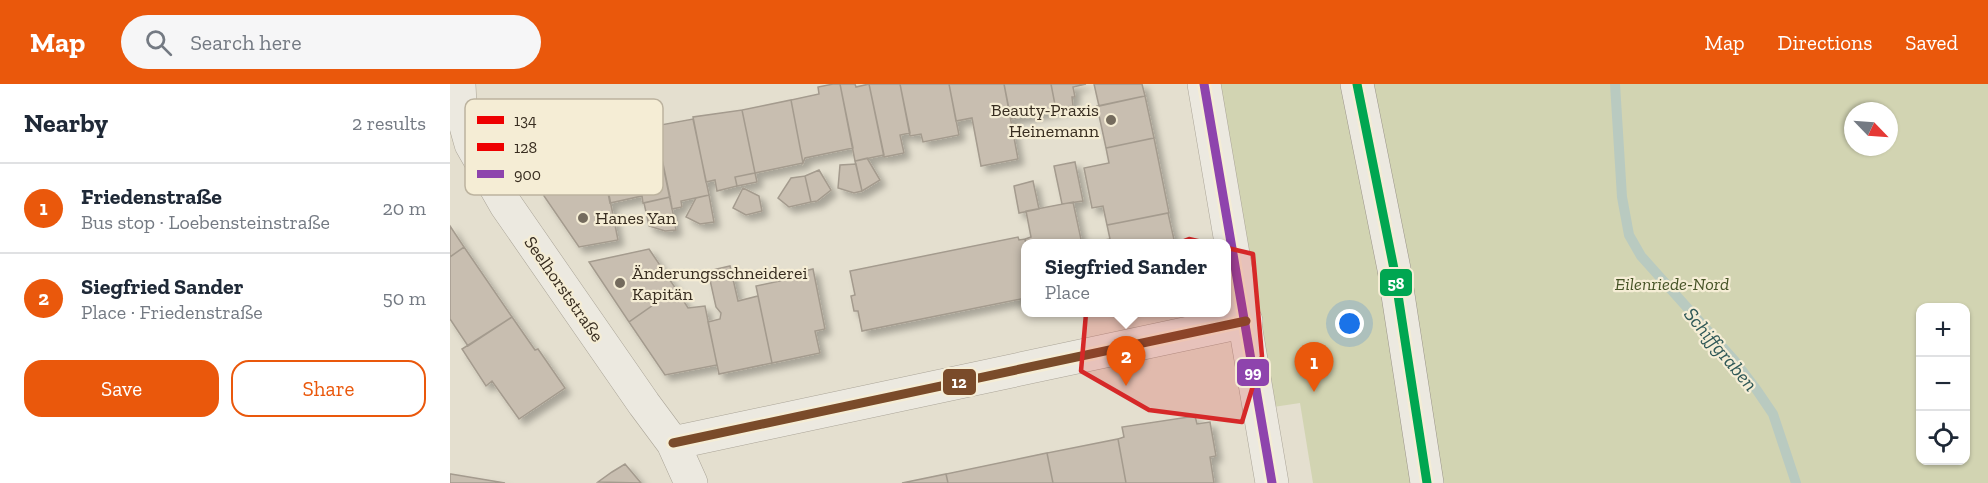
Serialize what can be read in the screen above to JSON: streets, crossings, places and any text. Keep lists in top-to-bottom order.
{
  "streets": {
    "street": ["Seelhorststraße"]
  },
  "water": ["Schiffgraben"],
  "parks": ["Eilenriede-Nord"],
  "places": ["Beauty-Praxis Heinemann", "Hanes Yan", "Änderungsschneiderei Kapitän"],
  "lines": ["transit line 99", "transit line 58", "transit line 12"],
  "legend": ["134", "128", "900"],
  "north": "bottom right",
  "page": {
    "header": "Map",
    "search": "Search here",
    "nav": ["Map", "Directions", "Saved"],
    "heading": ["Nearby", "2 results"],
    "list": [
      {
        "mark": "1",
        "name": "Friedenstraße",
        "note": "Bus stop · Loebensteinstraße",
        "value": "20 m"
      },
      {
        "mark": "2",
        "name": "Siegfried Sander",
        "note": "Place · Friedenstraße",
        "value": "50 m"
      }
    ],
    "popup": ["Siegfried Sander", "Place"],
    "map_buttons": ["+", "−"],
    "pins": ["2", "1"],
    "buttons": ["Save", "Share"]
  }
}
